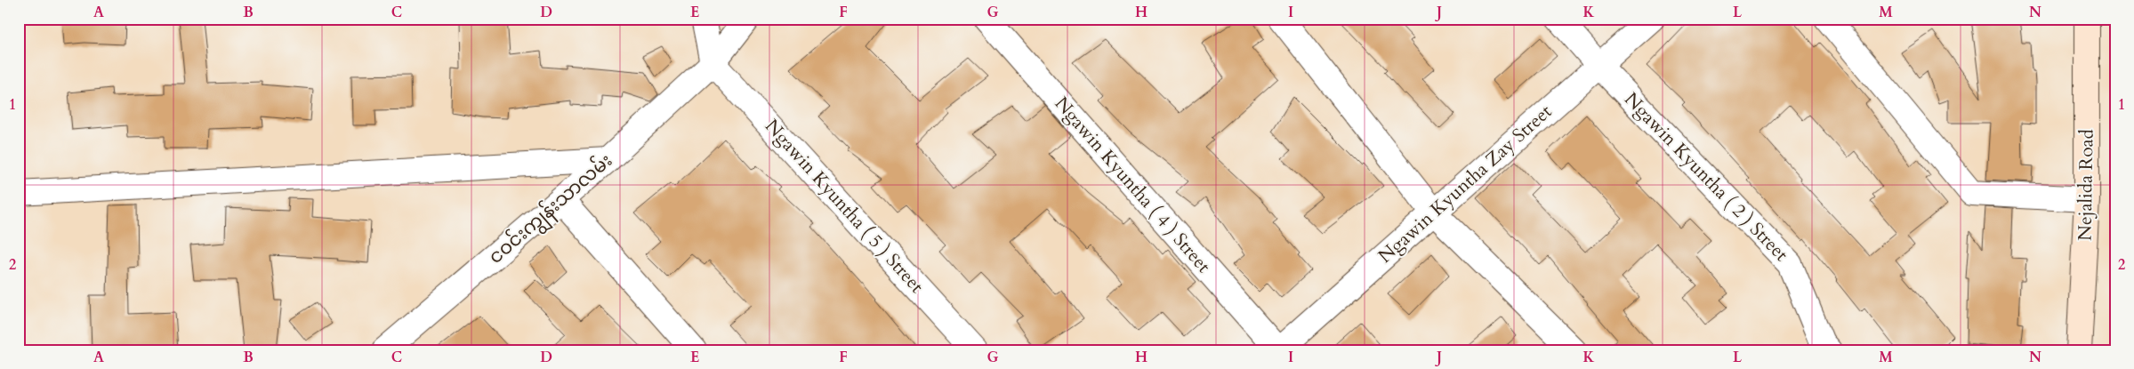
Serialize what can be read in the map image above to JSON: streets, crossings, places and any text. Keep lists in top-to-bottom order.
{
  "streets": {
    "main road": ["Nejalida Road"],
    "street": [
      "Ngawin Kyuntha ( 2 ) Street",
      "Ngawin Kyuntha Zay Street",
      "Ngawin Kyuntha ( 4 ) Street",
      "Ngawin Kyuntha ( 5 ) Street",
      "ငဝင်းကျွန်းသာလမ်း"
    ]
  },
  "crossings": [
    ["Ngawin Kyuntha ( 2 ) Street", "Ngawin Kyuntha Zay Street"],
    ["Ngawin Kyuntha Zay Street", "Ngawin Kyuntha ( 4 ) Street"],
    ["Ngawin Kyuntha ( 5 ) Street", "ငဝင်းကျွန်းသာလမ်း"]
  ],
  "grid": {
    "columns": [
      "A",
      "B",
      "C",
      "D",
      "E",
      "F",
      "G",
      "H",
      "I",
      "J",
      "K",
      "L",
      "M",
      "N"
    ],
    "rows": ["1", "2"]
  }
}
